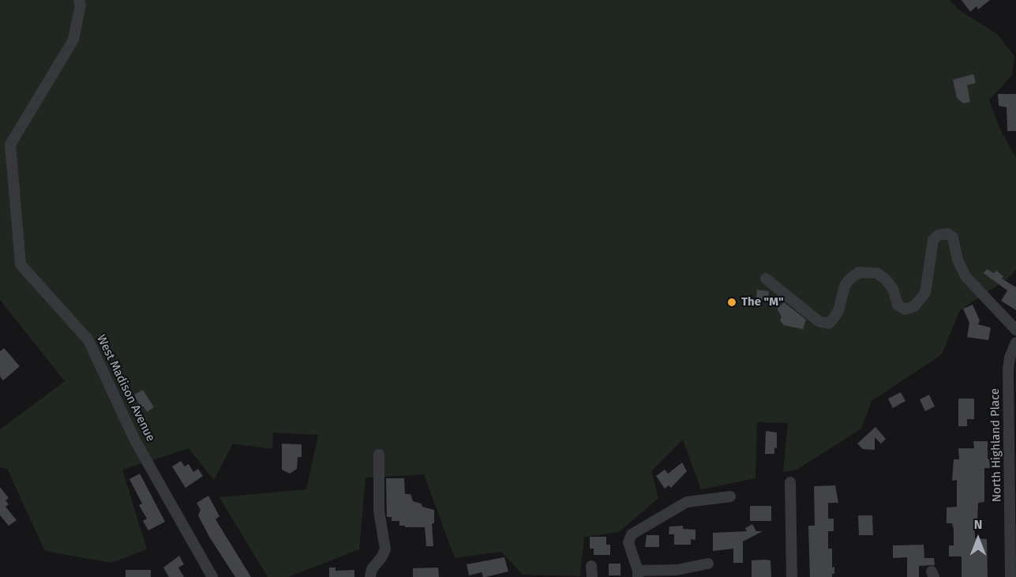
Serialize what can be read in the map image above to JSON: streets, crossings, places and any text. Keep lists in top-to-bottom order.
{
  "streets": {
    "street": ["West Madison Avenue", "North Highland Place"]
  },
  "places": ["The \"M\""],
  "north": "top"
}
